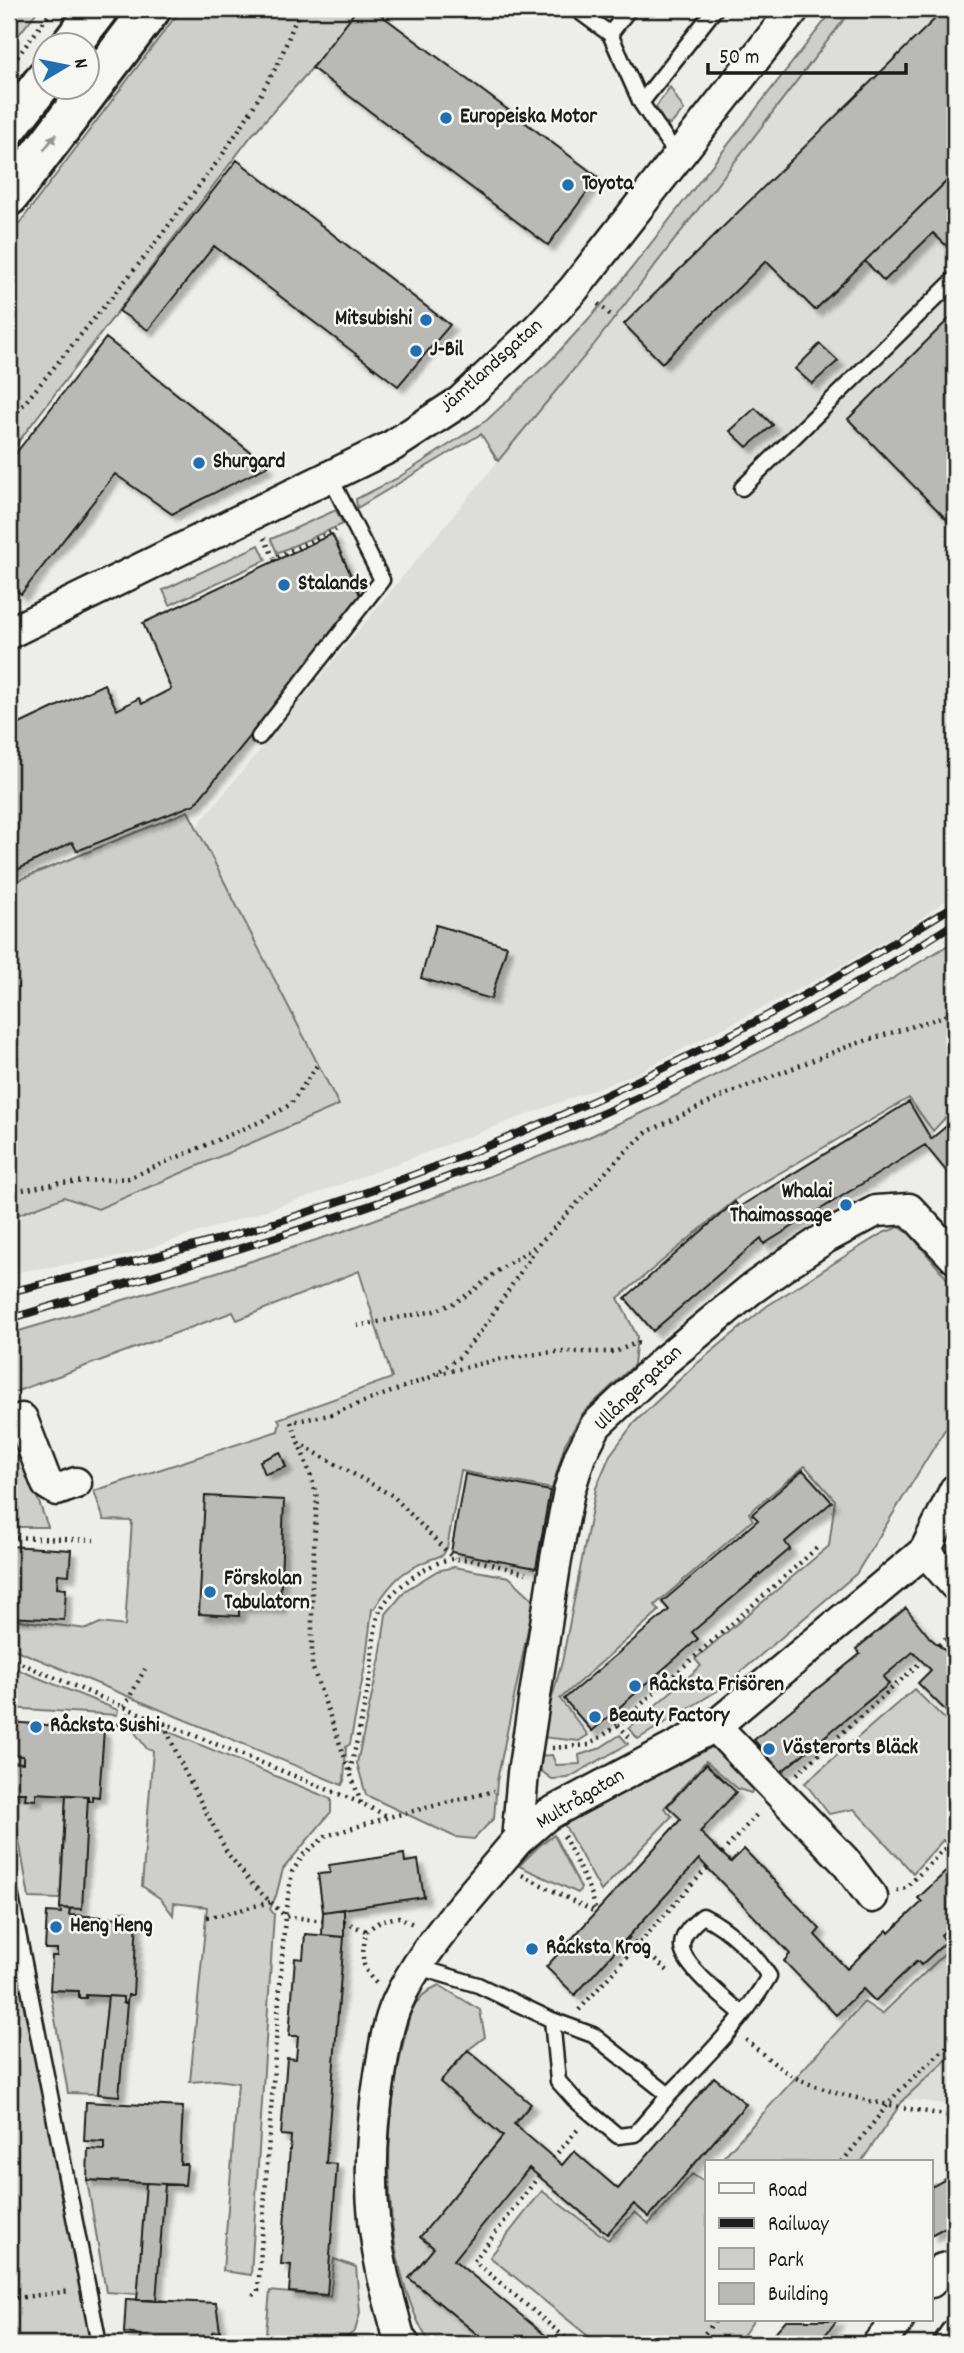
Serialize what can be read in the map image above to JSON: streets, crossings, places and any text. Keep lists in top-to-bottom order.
{
  "streets": {
    "street": ["Jämtlandsgatan", "Ullångergatan", "Multrågatan"]
  },
  "crossings": [
    ["Ullångergatan", "Multrågatan"]
  ],
  "places": [
    "Europeiska Motor",
    "Toyota",
    "Mitsubishi",
    "J-Bil",
    "Shurgard",
    "Stalands",
    "Whalai Thaimassage",
    "Förskolan Tabulatorn",
    "Råcksta Frisören",
    "Beauty Factory",
    "Råcksta Sushi",
    "Västerorts Bläck",
    "Heng Heng",
    "Råcksta Krog"
  ],
  "legend": [
    "Road",
    "Railway",
    "Park",
    "Building"
  ],
  "scale_bar": "50 m",
  "north": "right"
}
